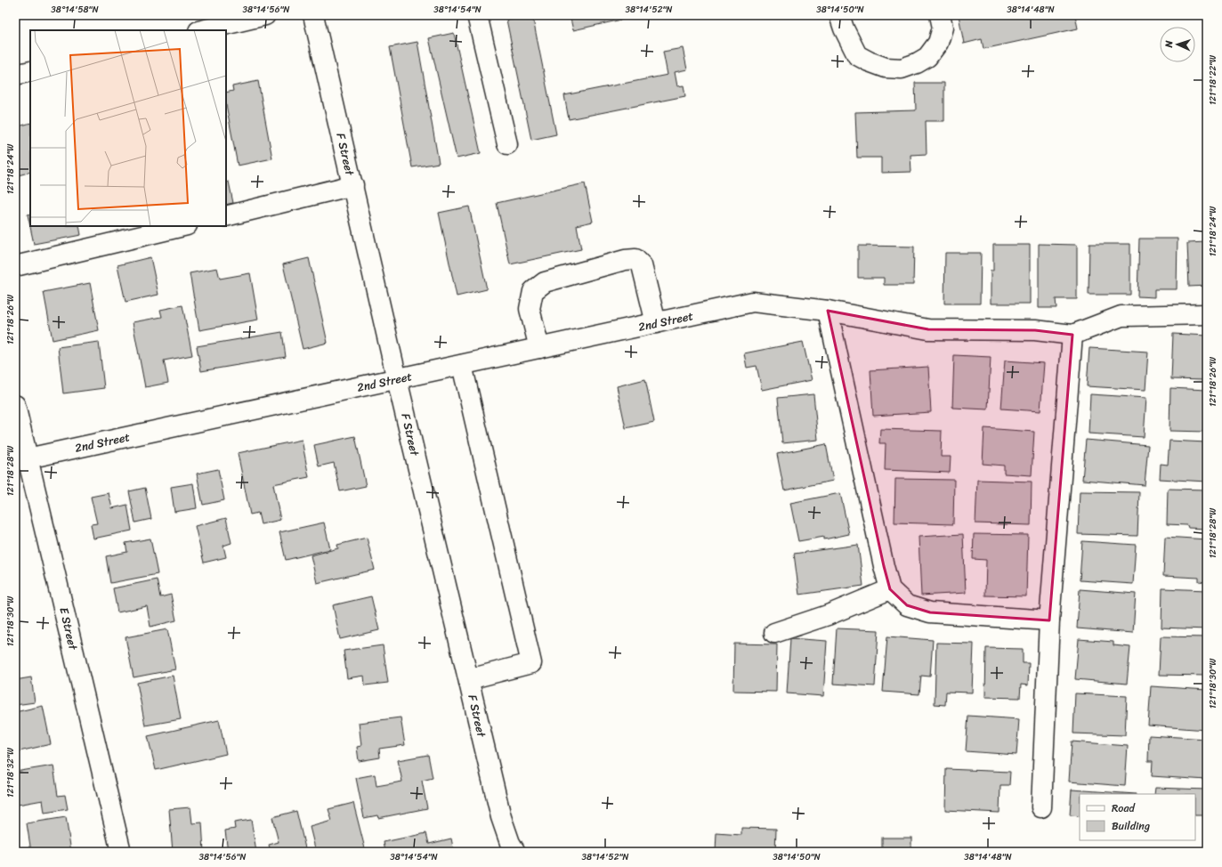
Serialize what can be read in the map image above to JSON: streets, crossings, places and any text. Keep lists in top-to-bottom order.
{
  "streets": {
    "street": ["F Street", "2nd Street", "E Street"]
  },
  "crossings": [
    ["F Street", "2nd Street"],
    ["2nd Street", "E Street"]
  ],
  "legend": ["Road", "Building"],
  "north": "left",
  "coordinates": [
    "38°14'58\"N",
    "38°14'56\"N",
    "38°14'54\"N",
    "38°14'52\"N",
    "38°14'50\"N",
    "38°14'48\"N",
    "121°18'22\"W",
    "121°18'24\"W",
    "121°18'26\"W",
    "121°18'28\"W",
    "121°18'30\"W",
    "121°18'32\"W"
  ]
}
